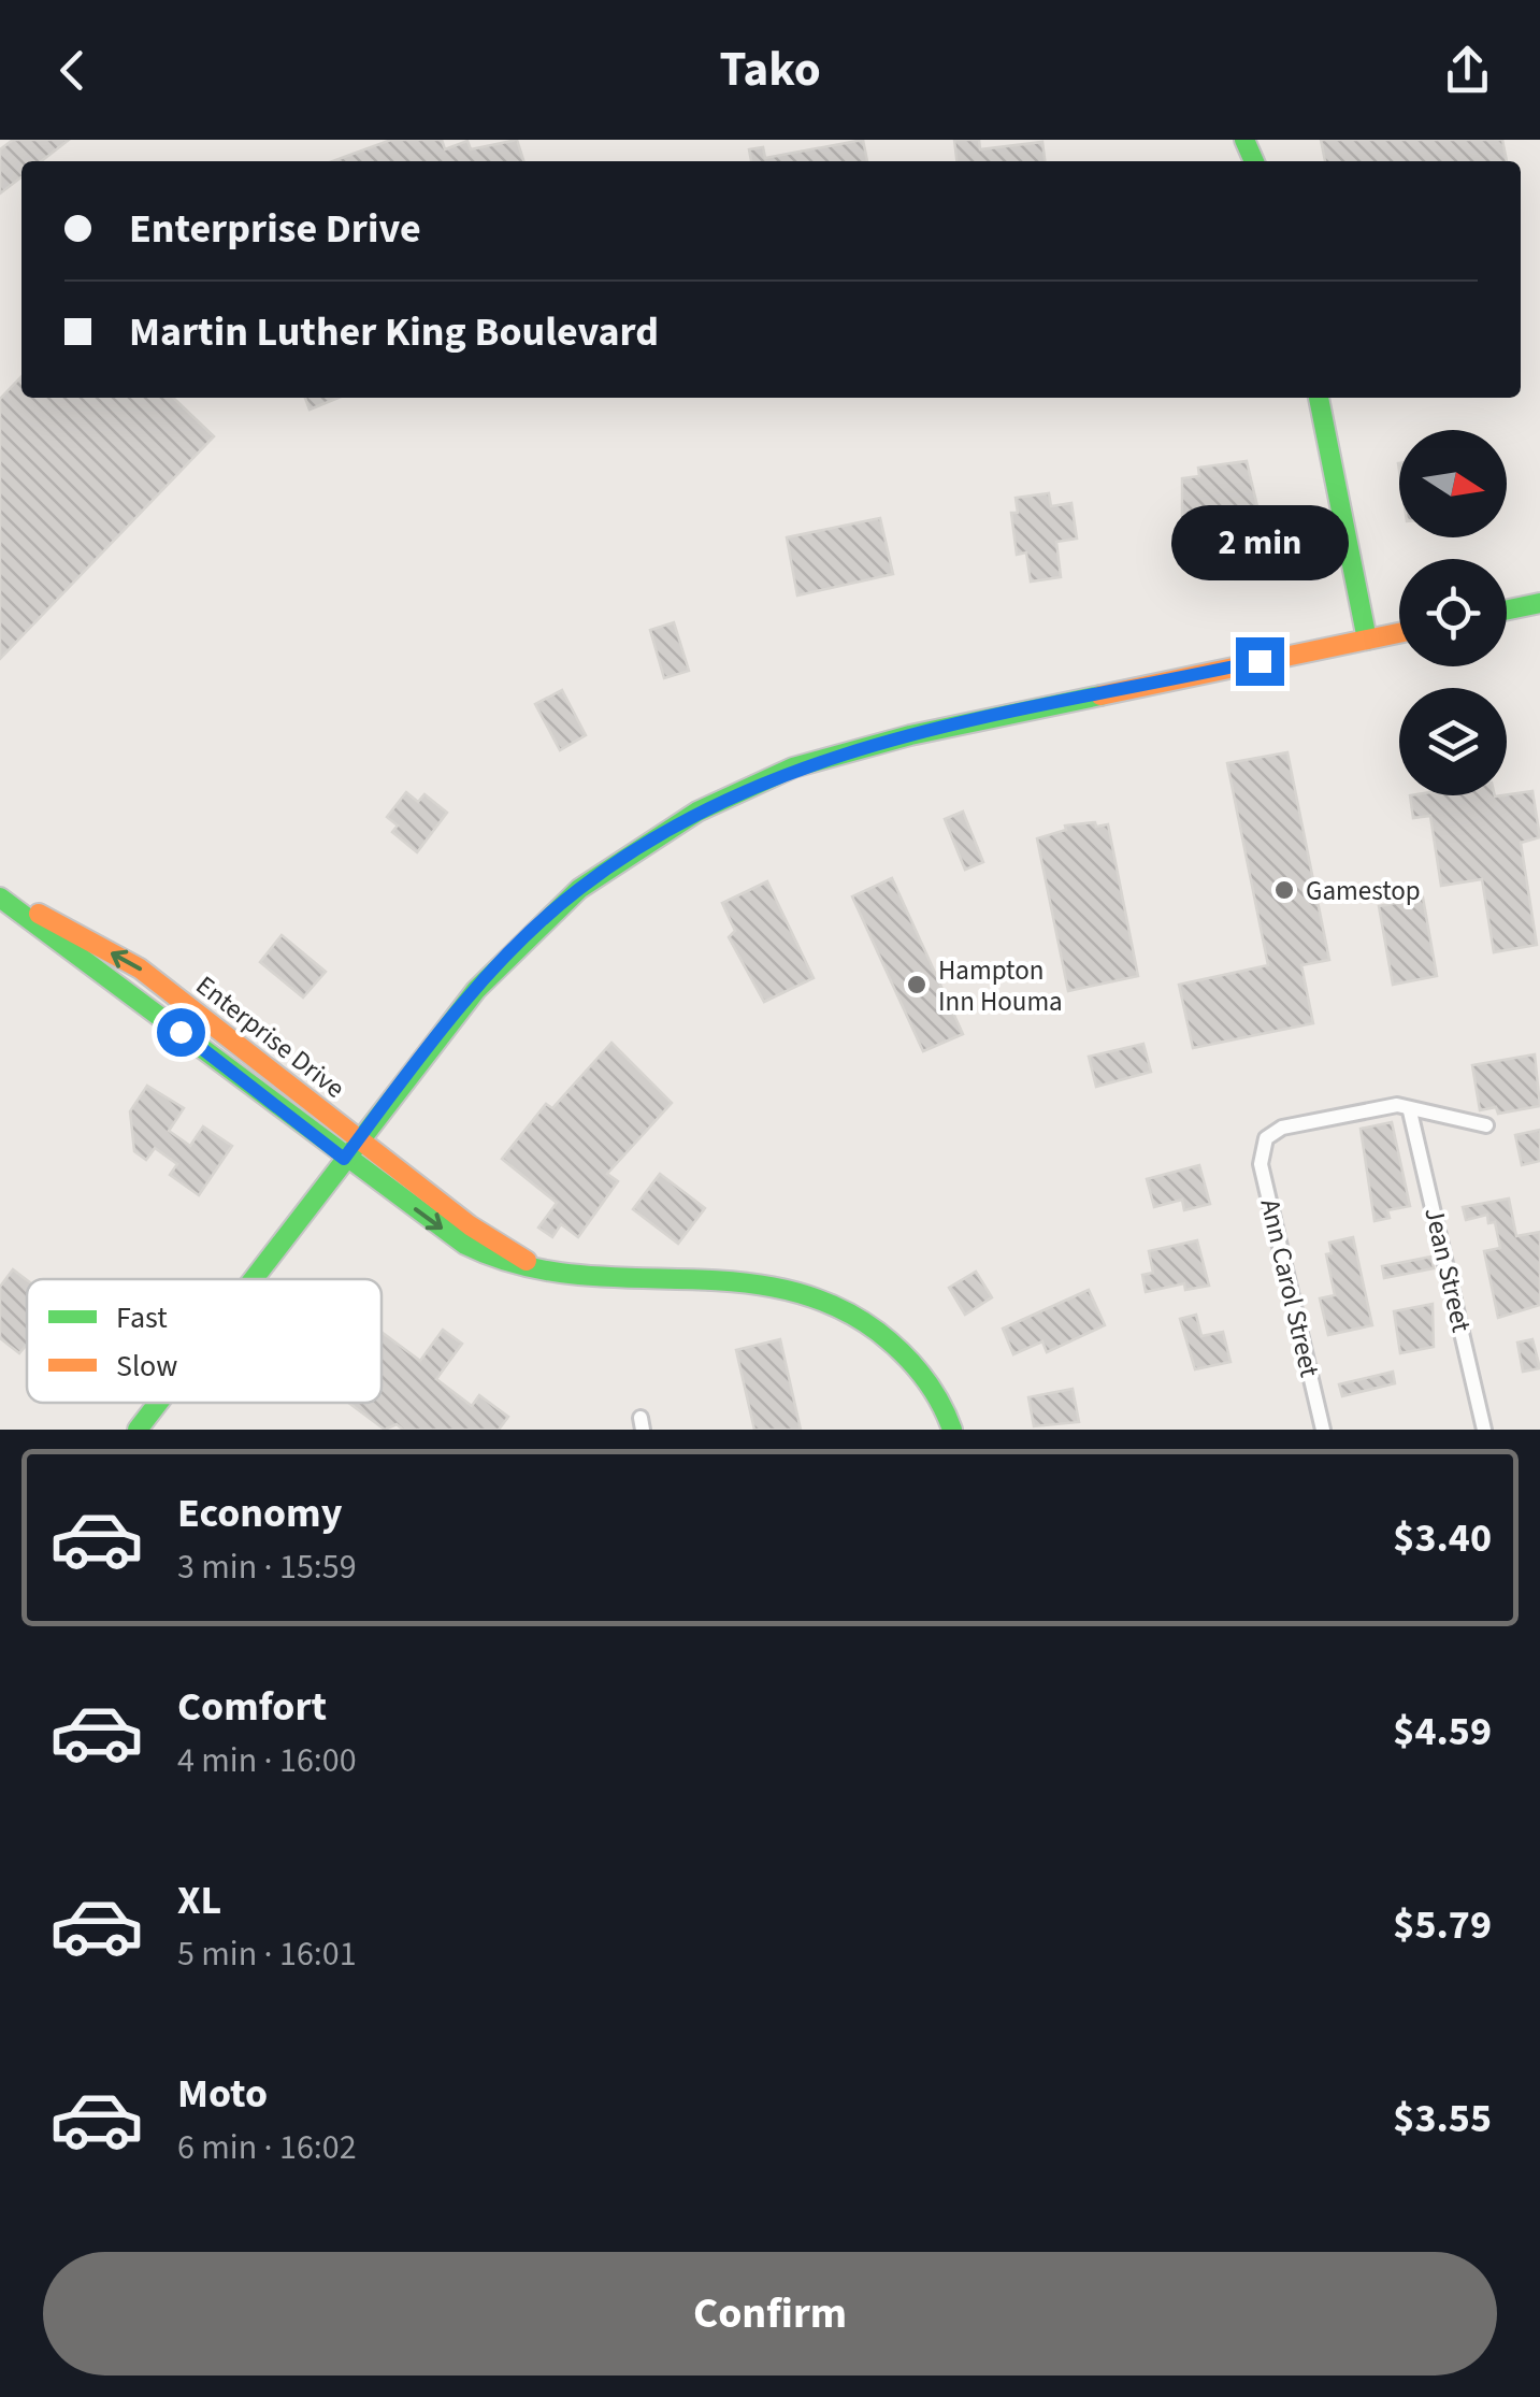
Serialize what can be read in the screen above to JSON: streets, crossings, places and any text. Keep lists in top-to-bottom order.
{
  "streets": {
    "street": ["Enterprise Drive", "Jean Street", "Ann Carol Street"]
  },
  "crossings": [
    ["Jean Street", "Ann Carol Street"]
  ],
  "places": ["Gamestop", "Hampton Inn Houma"],
  "legend": ["Fast", "Slow"],
  "north": "right",
  "page": {
    "header": "Tako",
    "banner": ["Enterprise Drive", "Martin Luther King Boulevard"],
    "bubble": "2 min",
    "list": [
      {
        "name": "Economy",
        "note": "3 min · 15:59",
        "value": "$3.40"
      },
      {
        "name": "Comfort",
        "note": "4 min · 16:00",
        "value": "$4.59"
      },
      {
        "name": "XL",
        "note": "5 min · 16:01",
        "value": "$5.79"
      },
      {
        "name": "Moto",
        "note": "6 min · 16:02",
        "value": "$3.55"
      }
    ],
    "buttons": "Confirm"
  }
}
